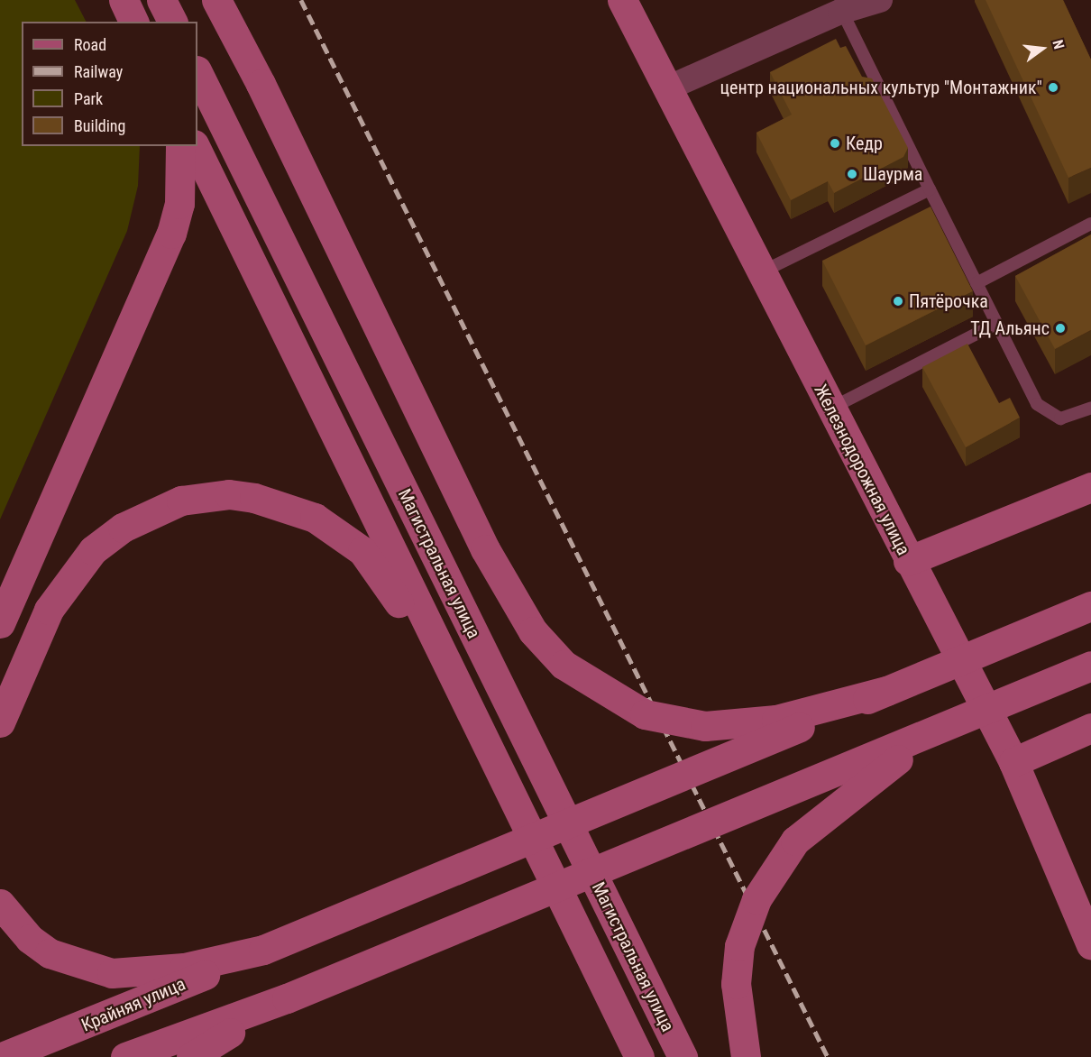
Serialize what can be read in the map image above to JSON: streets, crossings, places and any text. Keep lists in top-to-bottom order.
{
  "streets": {
    "main road": ["Железнодорожная улица", "Магистральная улица", "Крайняя улица"]
  },
  "places": [
    "центр национальных культур \"Монтажник\"",
    "Кедр",
    "Шаурма",
    "Пятёрочка",
    "ТД Альянс"
  ],
  "legend": [
    "Road",
    "Railway",
    "Park",
    "Building"
  ],
  "north": "right"
}
